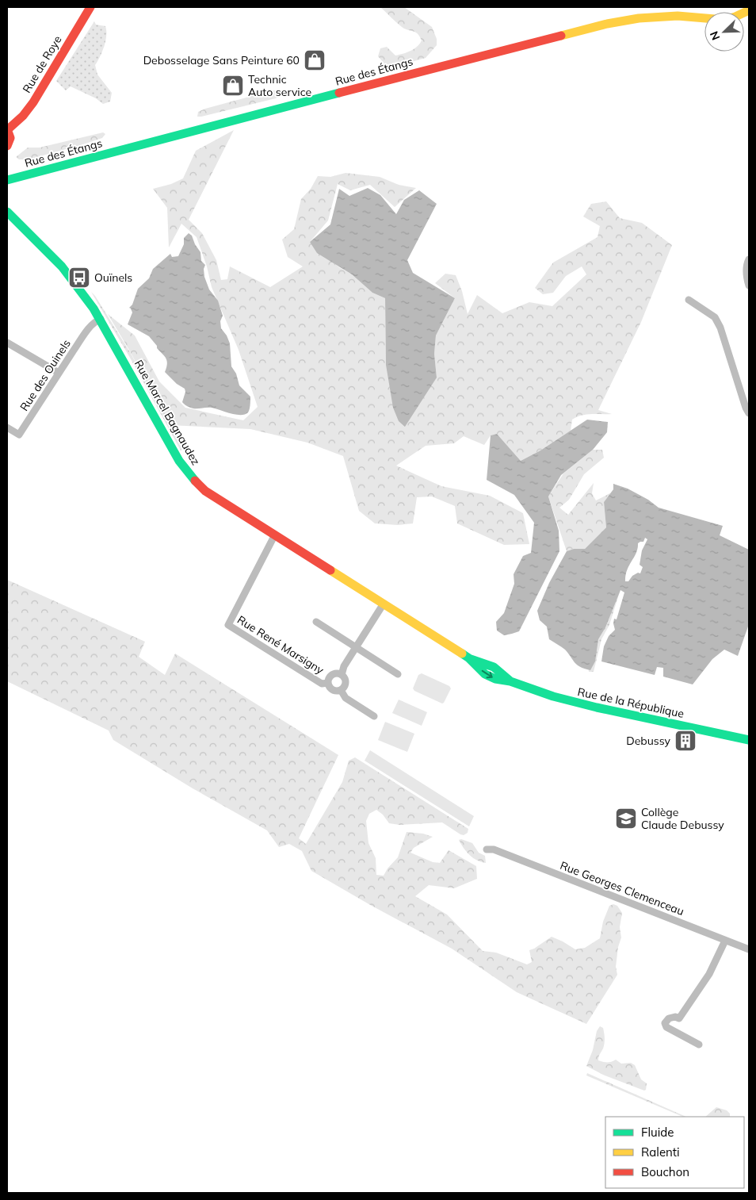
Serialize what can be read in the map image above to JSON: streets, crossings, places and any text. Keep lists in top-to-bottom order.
{
  "streets": {
    "street": [
      "Rue de Roye",
      "Rue des Étangs",
      "Rue des Ouinels",
      "Rue Marcel Bagnaudez",
      "Rue René Marsigny",
      "Rue de la République",
      "Rue Georges Clemenceau"
    ]
  },
  "crossings": [
    ["Rue des Ouinels", "Rue Marcel Bagnaudez"],
    ["Rue Marcel Bagnaudez", "Rue René Marsigny"],
    ["Rue Marcel Bagnaudez", "Rue de la République"]
  ],
  "places": {
    "shop": ["Debosselage Sans Peinture 60", "Technic Auto service"],
    "bus stop": ["Ouïnels"],
    "building": ["Debussy"],
    "school or university": ["Collège Claude Debussy"]
  },
  "legend": ["Fluide", "Ralenti", "Bouchon"],
  "north": "bottom left"
}
